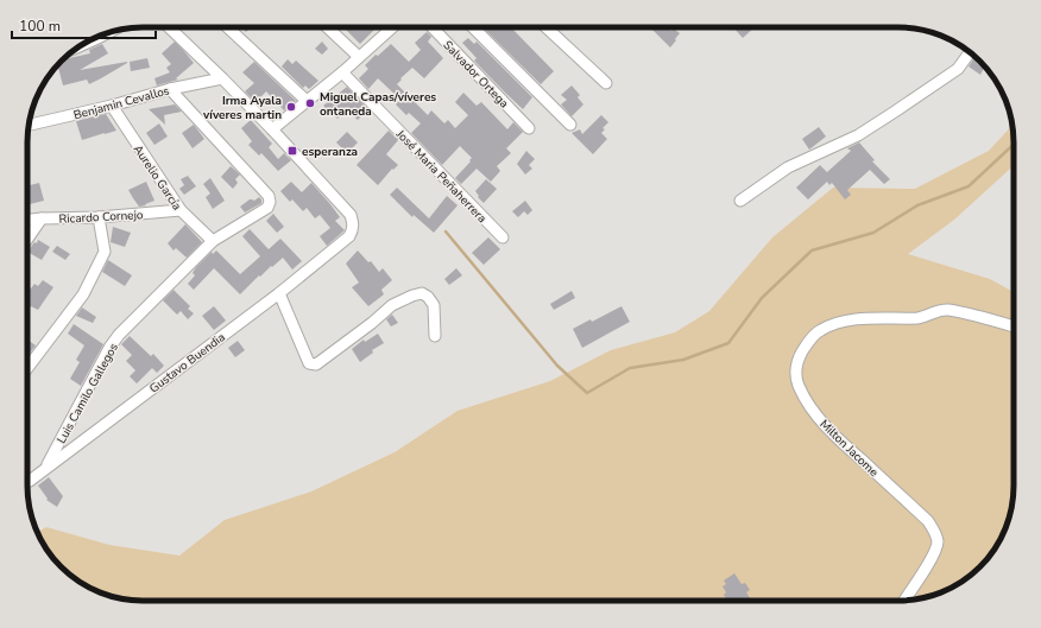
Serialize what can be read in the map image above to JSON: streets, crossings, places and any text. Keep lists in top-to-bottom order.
{
  "streets": {
    "street": [
      "Salvador Ortega",
      "Benjamin Cevallos",
      "José Maria Peñaherrera",
      "Aurelio García",
      "Ricardo Cornejo",
      "Gustavo Buendia",
      "Luis Camilo Gallegos",
      "Milton Jacome"
    ]
  },
  "crossings": [
    ["Benjamin Cevallos", "Aurelio García"],
    ["Benjamin Cevallos", "Luis Camilo Gallegos"],
    ["Aurelio García", "Ricardo Cornejo"],
    ["Aurelio García", "Luis Camilo Gallegos"],
    ["Gustavo Buendia", "Luis Camilo Gallegos"]
  ],
  "places": {
    "other": ["Miguel Capas/víveres ontaneda", "Irma Ayala víveres martin"],
    "transit": ["esperanza"]
  },
  "scale_bar": "100 m"
}
